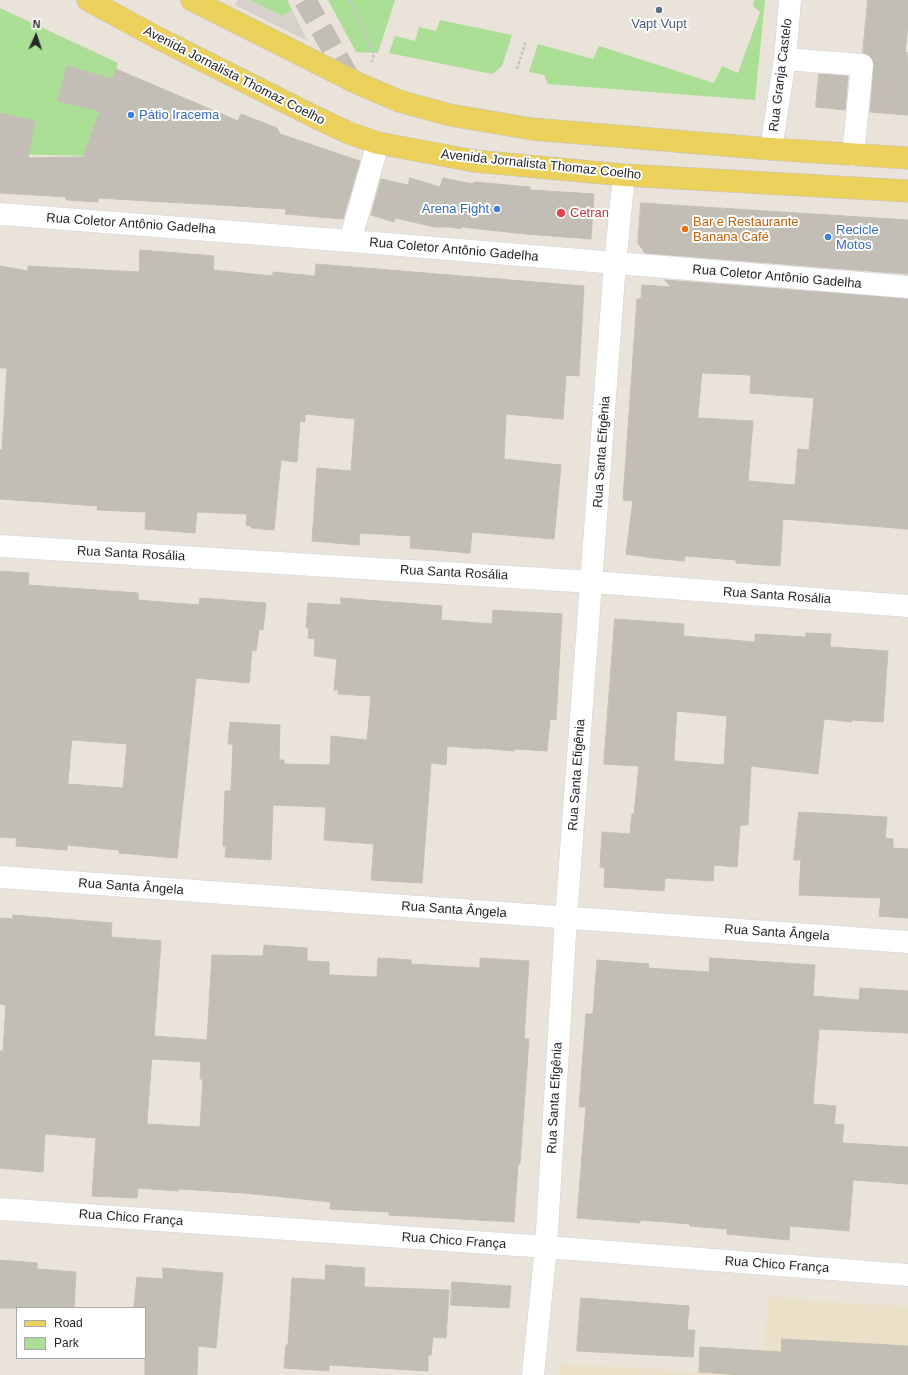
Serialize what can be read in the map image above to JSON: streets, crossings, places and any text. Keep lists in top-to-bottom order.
{
  "streets": {
    "main road": ["Avenida Jornalista Thomaz Coelho"],
    "street": [
      "Rua Granja Castelo",
      "Rua Coletor Antônio Gadelha",
      "Rua Santa Efigênia",
      "Rua Santa Rosália",
      "Rua Santa Ângela",
      "Rua Chico França"
    ]
  },
  "crossings": [
    ["Avenida Jornalista Thomaz Coelho", "Rua Santa Efigênia"],
    ["Rua Coletor Antônio Gadelha", "Rua Santa Efigênia"],
    ["Rua Santa Efigênia", "Rua Santa Rosália"],
    ["Rua Santa Efigênia", "Rua Santa Ângela"],
    ["Rua Santa Efigênia", "Rua Chico França"]
  ],
  "places": [
    "Vapt Vupt",
    "Pátio Iracema",
    "Arena Fight",
    "Cetran",
    "Bar e Restaurante Banana Café",
    "Recicle Motos"
  ],
  "legend": ["Road", "Park"],
  "north": "top"
}
